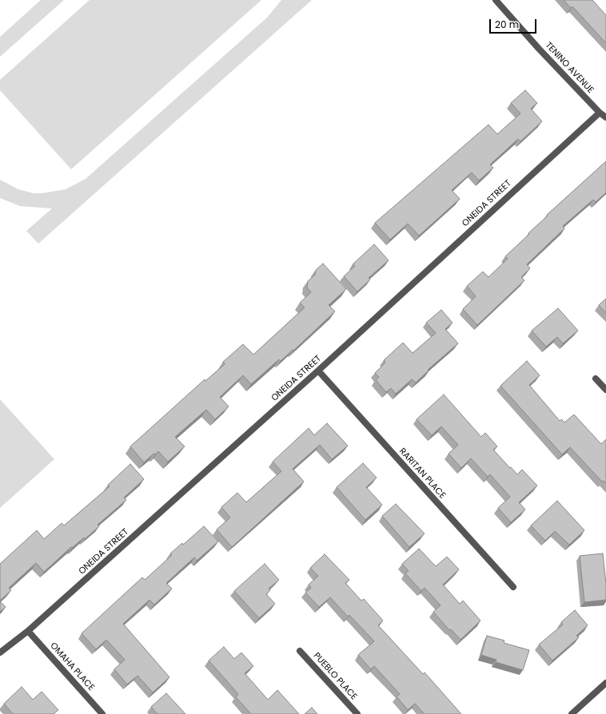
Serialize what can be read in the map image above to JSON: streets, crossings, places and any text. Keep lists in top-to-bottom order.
{
  "streets": {
    "street": [
      "TENINO AVENUE",
      "ONEIDA STREET",
      "RARITAN PLACE",
      "OMAHA PLACE",
      "PUEBLO PLACE"
    ]
  },
  "crossings": [
    ["TENINO AVENUE", "ONEIDA STREET"],
    ["ONEIDA STREET", "RARITAN PLACE"],
    ["ONEIDA STREET", "OMAHA PLACE"]
  ],
  "scale_bar": "20 m"
}
